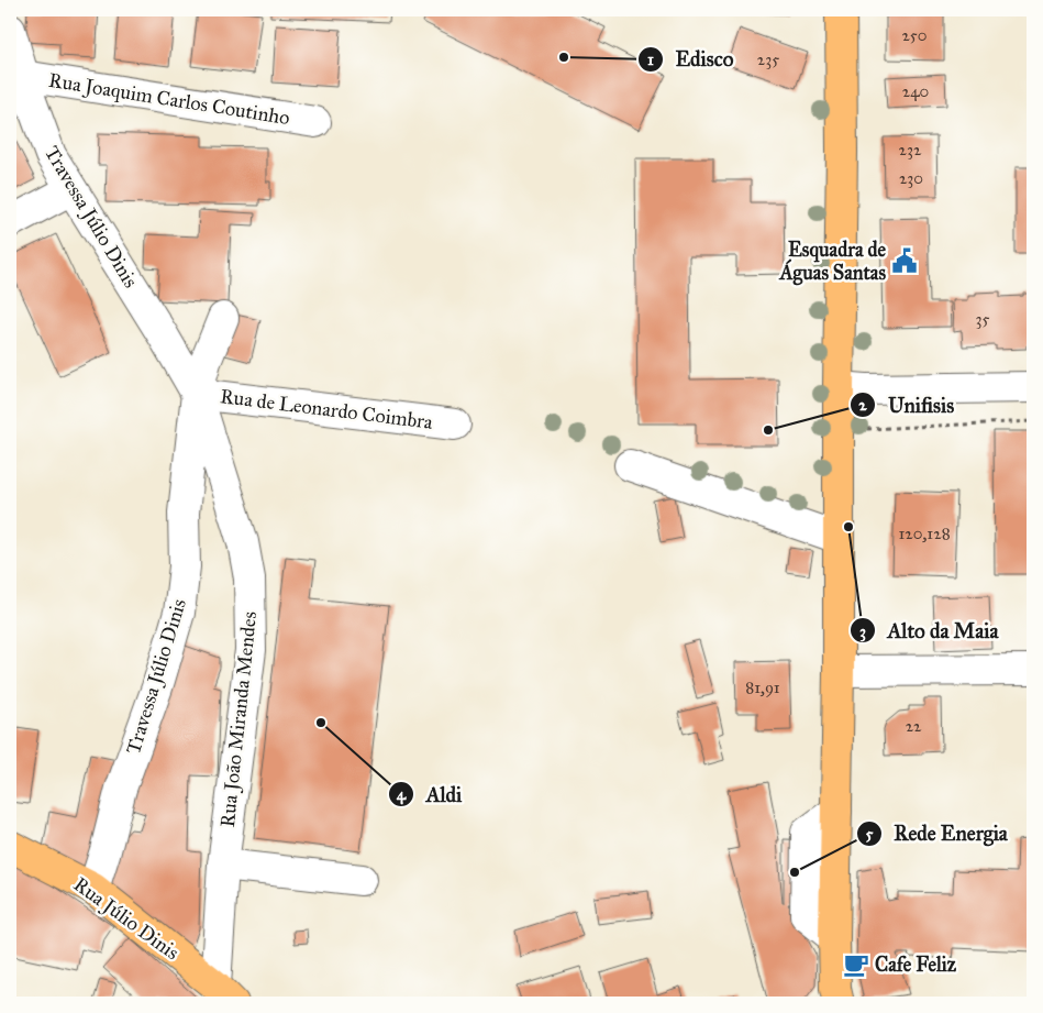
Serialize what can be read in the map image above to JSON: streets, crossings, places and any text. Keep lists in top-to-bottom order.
{
  "streets": {
    "main road": ["Rua Júlio Dinis"],
    "street": [
      "Rua Joaquim Carlos Coutinho",
      "Travessa Júlio Dinis",
      "Rua de Leonardo Coimbra",
      "Rua João Miranda Mendes"
    ]
  },
  "crossings": [
    ["Rua Joaquim Carlos Coutinho", "Travessa Júlio Dinis"],
    ["Travessa Júlio Dinis", "Rua de Leonardo Coimbra"],
    ["Travessa Júlio Dinis", "Rua João Miranda Mendes"],
    ["Travessa Júlio Dinis", "Rua Júlio Dinis"],
    ["Rua de Leonardo Coimbra", "Rua João Miranda Mendes"],
    ["Rua João Miranda Mendes", "Rua Júlio Dinis"]
  ],
  "places": {
    "other": [
      "Edisco",
      "Unifisis",
      "Alto da Maia",
      "Aldi",
      "Rede Energia"
    ],
    "public building": ["Esquadra de Águas Santas"],
    "cafe": ["Cafe Feliz"]
  },
  "house_numbers": [
    "250",
    "235",
    "240",
    "232",
    "230",
    "35",
    "120,128",
    "81,91",
    "22"
  ]
}
